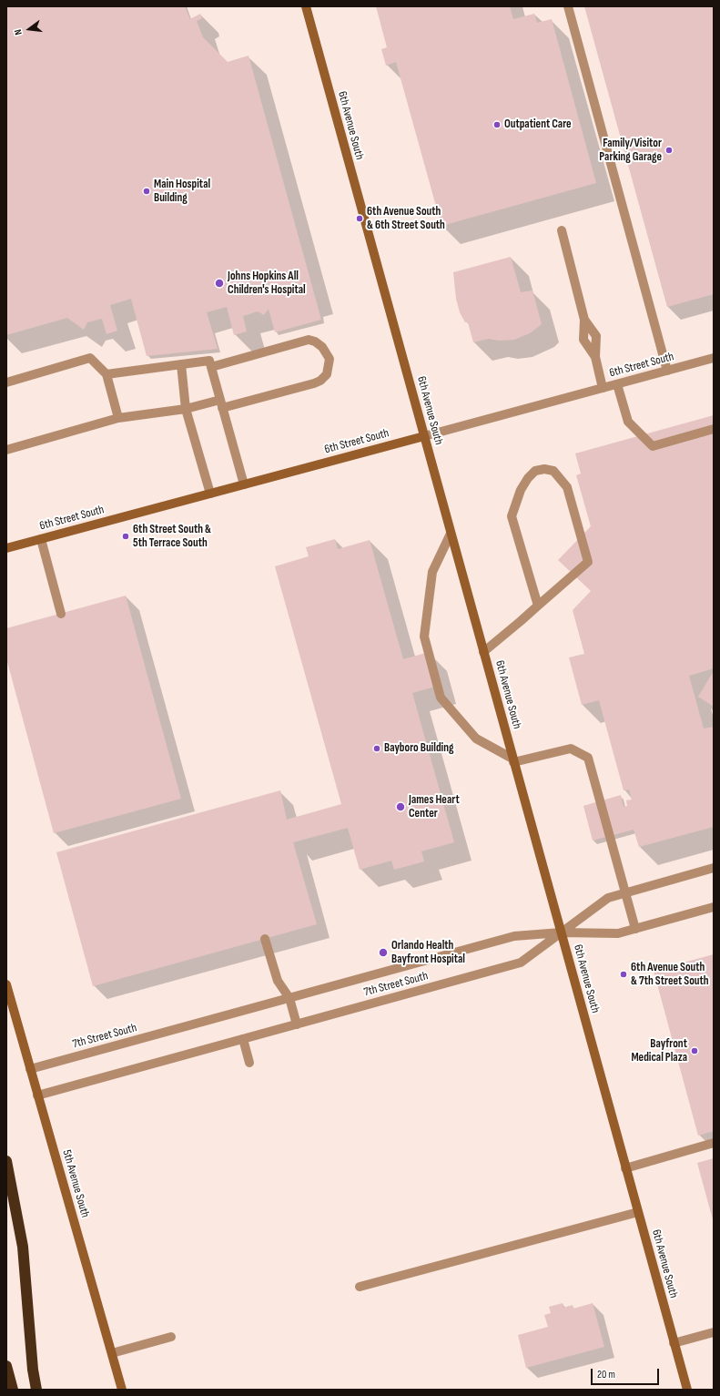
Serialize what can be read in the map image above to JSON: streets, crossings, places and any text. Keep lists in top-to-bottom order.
{
  "streets": {
    "street": [
      "6th Avenue South",
      "6th Street South",
      "7th Street South",
      "5th Avenue South"
    ]
  },
  "crossings": [
    ["6th Avenue South", "6th Street South"],
    ["6th Avenue South", "7th Street South"],
    ["7th Street South", "5th Avenue South"]
  ],
  "places": [
    "Outpatient Care",
    "Family/Visitor Parking Garage",
    "Main Hospital Building",
    "6th Avenue South & 6th Street South",
    "Johns Hopkins All Children's Hospital",
    "6th Street South & 5th Terrace South",
    "Bayboro Building",
    "James Heart Center",
    "Orlando Health Bayfront Hospital",
    "6th Avenue South & 7th Street South",
    "Bayfront Medical Plaza"
  ],
  "scale_bar": "20 m",
  "north": "left"
}
